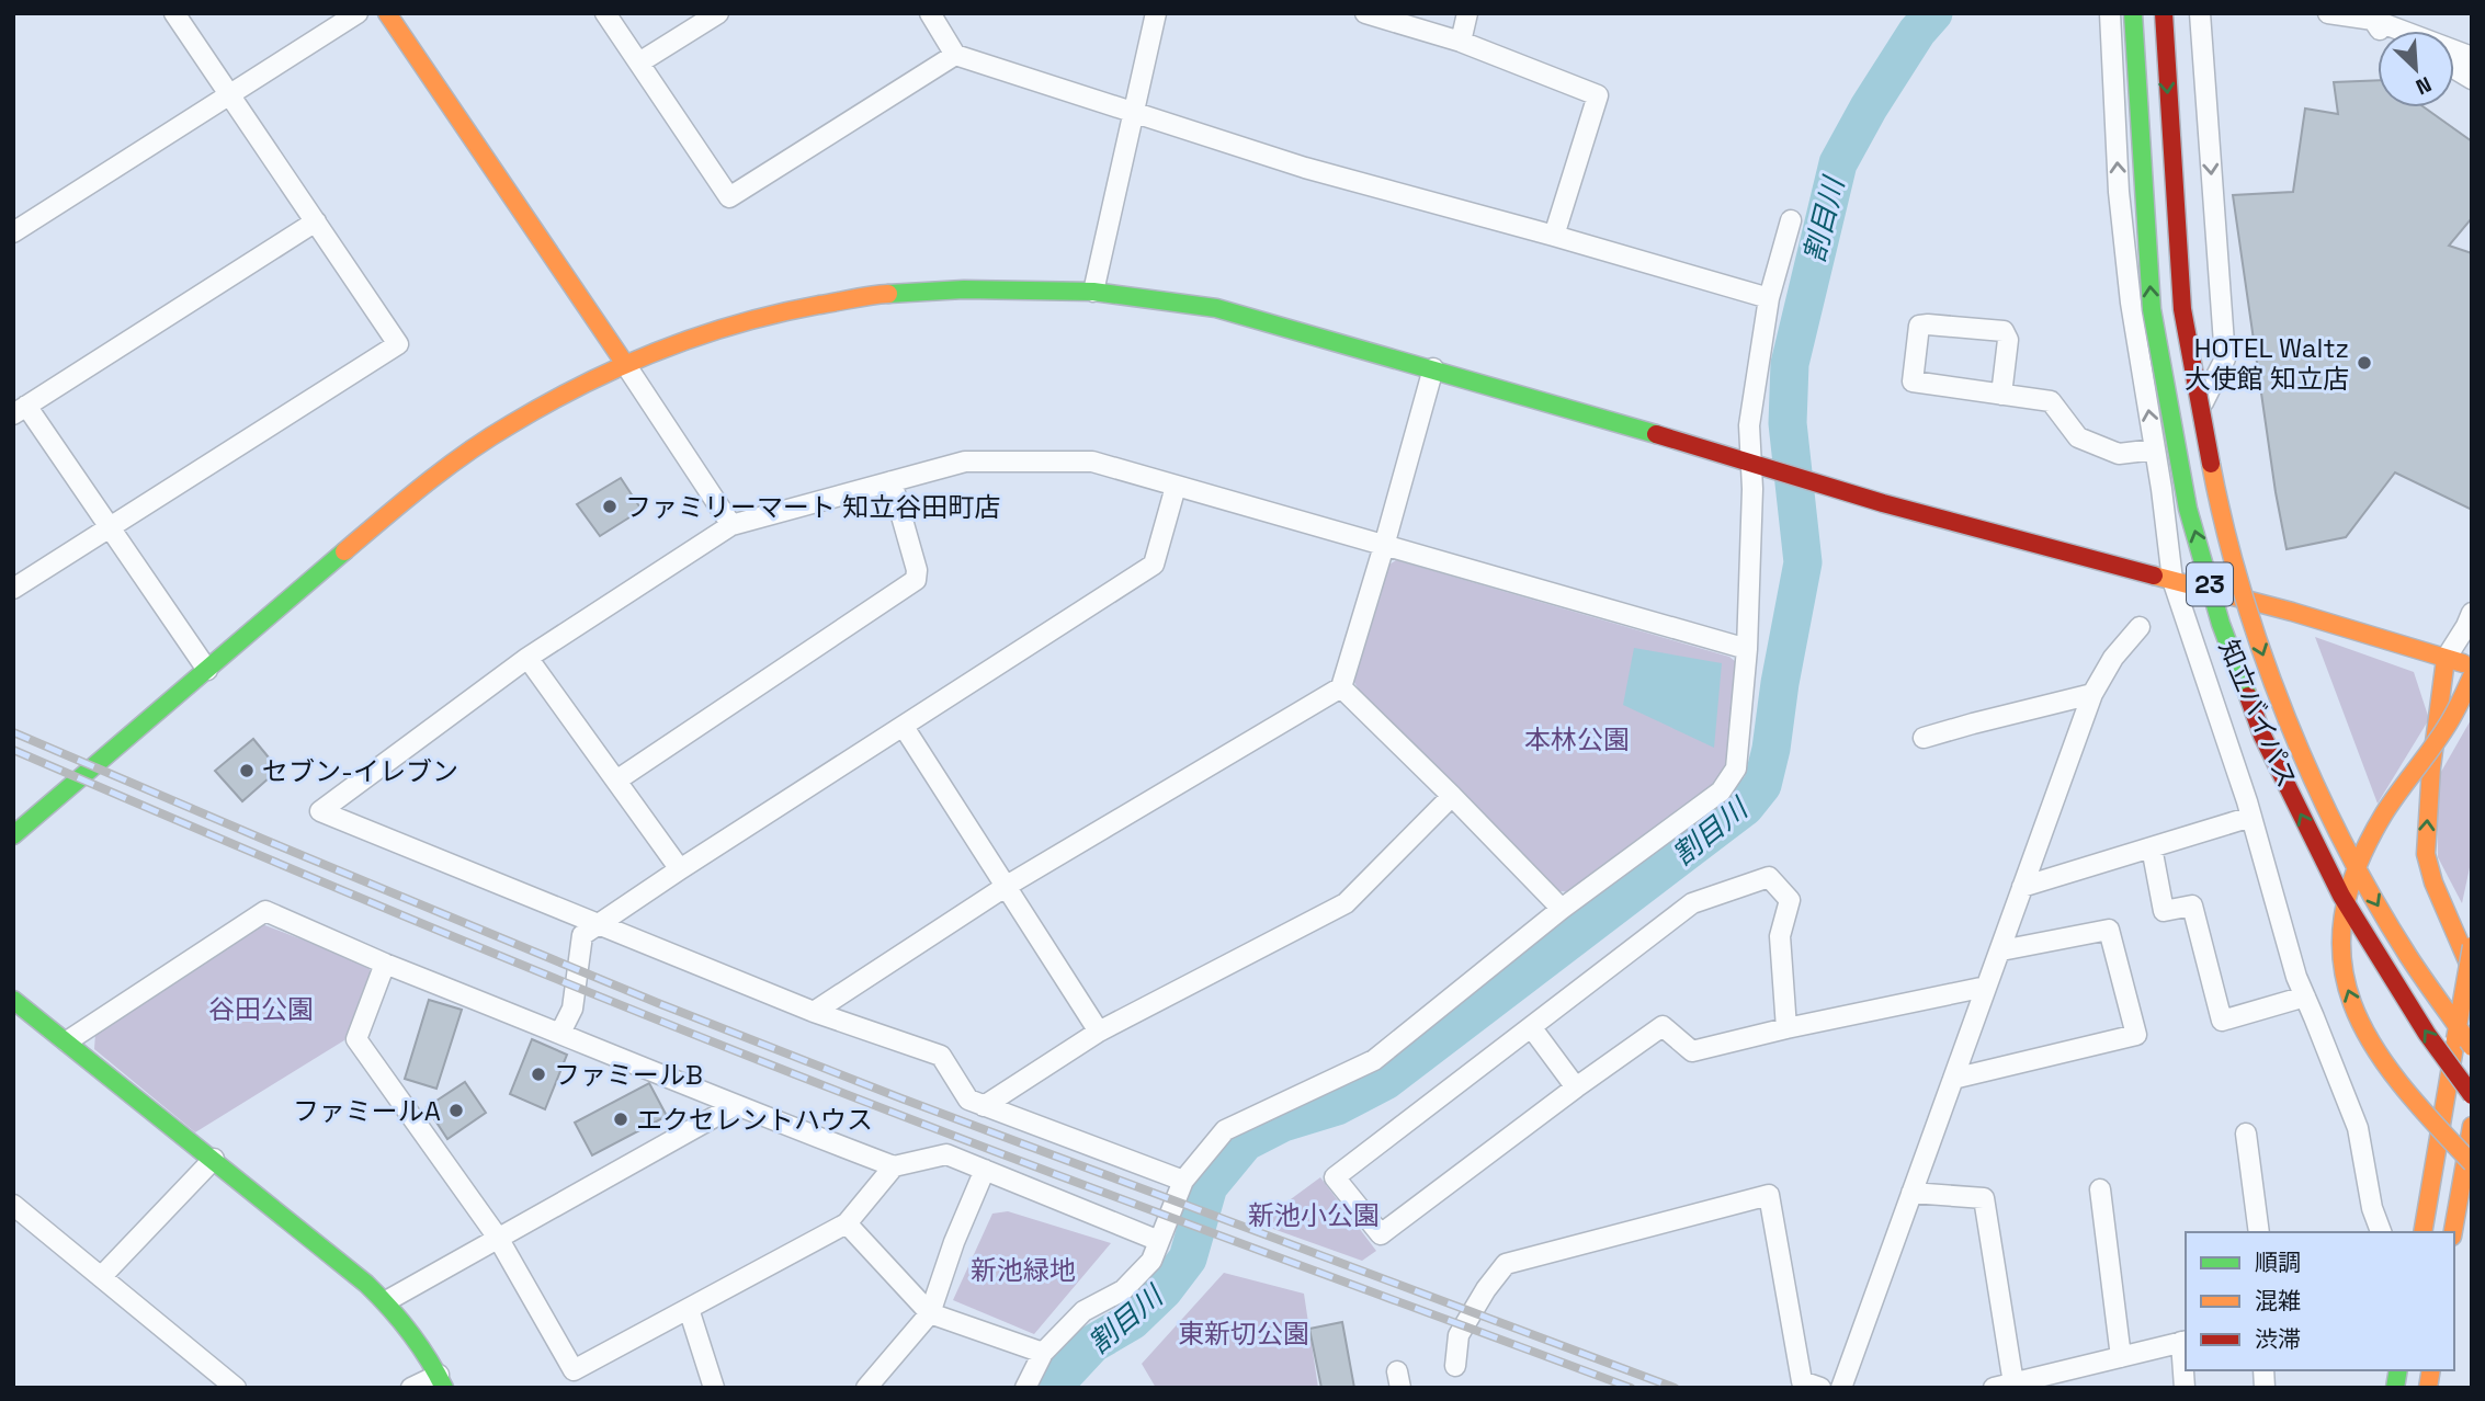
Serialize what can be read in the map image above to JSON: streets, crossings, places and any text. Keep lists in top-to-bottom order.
{
  "streets": {
    "main road": ["23", "知立バイパス"]
  },
  "water": ["割目川"],
  "parks": [
    "本林公園",
    "谷田公園",
    "新池小公園",
    "新池緑地",
    "東新切公園"
  ],
  "places": [
    "HOTEL Waltz 大使館 知立店",
    "ファミリーマート 知立谷田町店",
    "セブン-イレブン",
    "ファミールB",
    "ファミールA",
    "エクセレントハウス"
  ],
  "legend": ["順調", "混雑", "渋滞"],
  "north": "bottom right"
}
